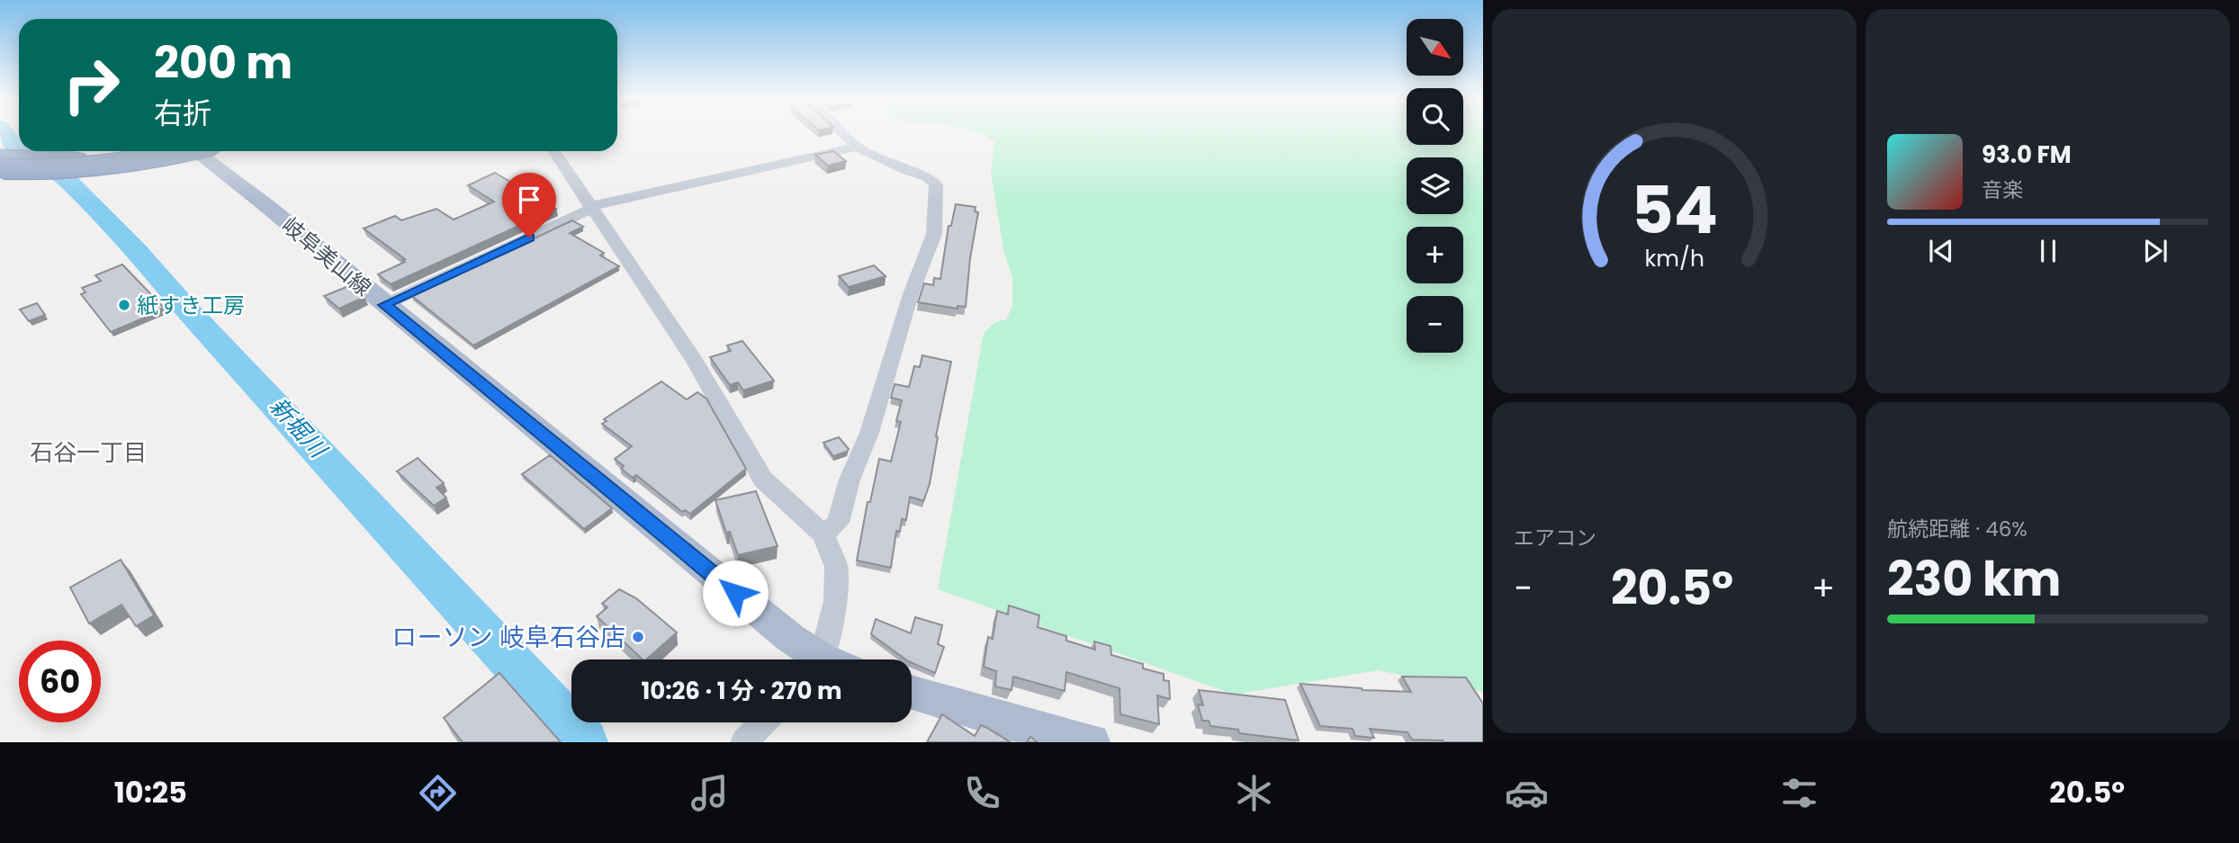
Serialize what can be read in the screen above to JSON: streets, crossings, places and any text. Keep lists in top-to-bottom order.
{
  "streets": {
    "main road": ["岐阜美山線"]
  },
  "districts": ["石谷一丁目"],
  "water": ["新堀川"],
  "places": ["紙すき工房", "ローソン 岐阜石谷店"],
  "north": "bottom right",
  "page": {
    "map_buttons": ["+", "−"],
    "turn": ["200 m", "右折"],
    "song": ["93.0 FM", "音楽"],
    "tile": [
      "エアコン",
      ["航続距離 · 46%", "230 km"]
    ],
    "heat": ["−", "20.5°", "+"],
    "limit": "60",
    "trip": "10:26 · 1 分 · 270 m",
    "tabs": ["10:25", "20.5°"],
    "gauge": ["54", "km/h"]
  }
}
